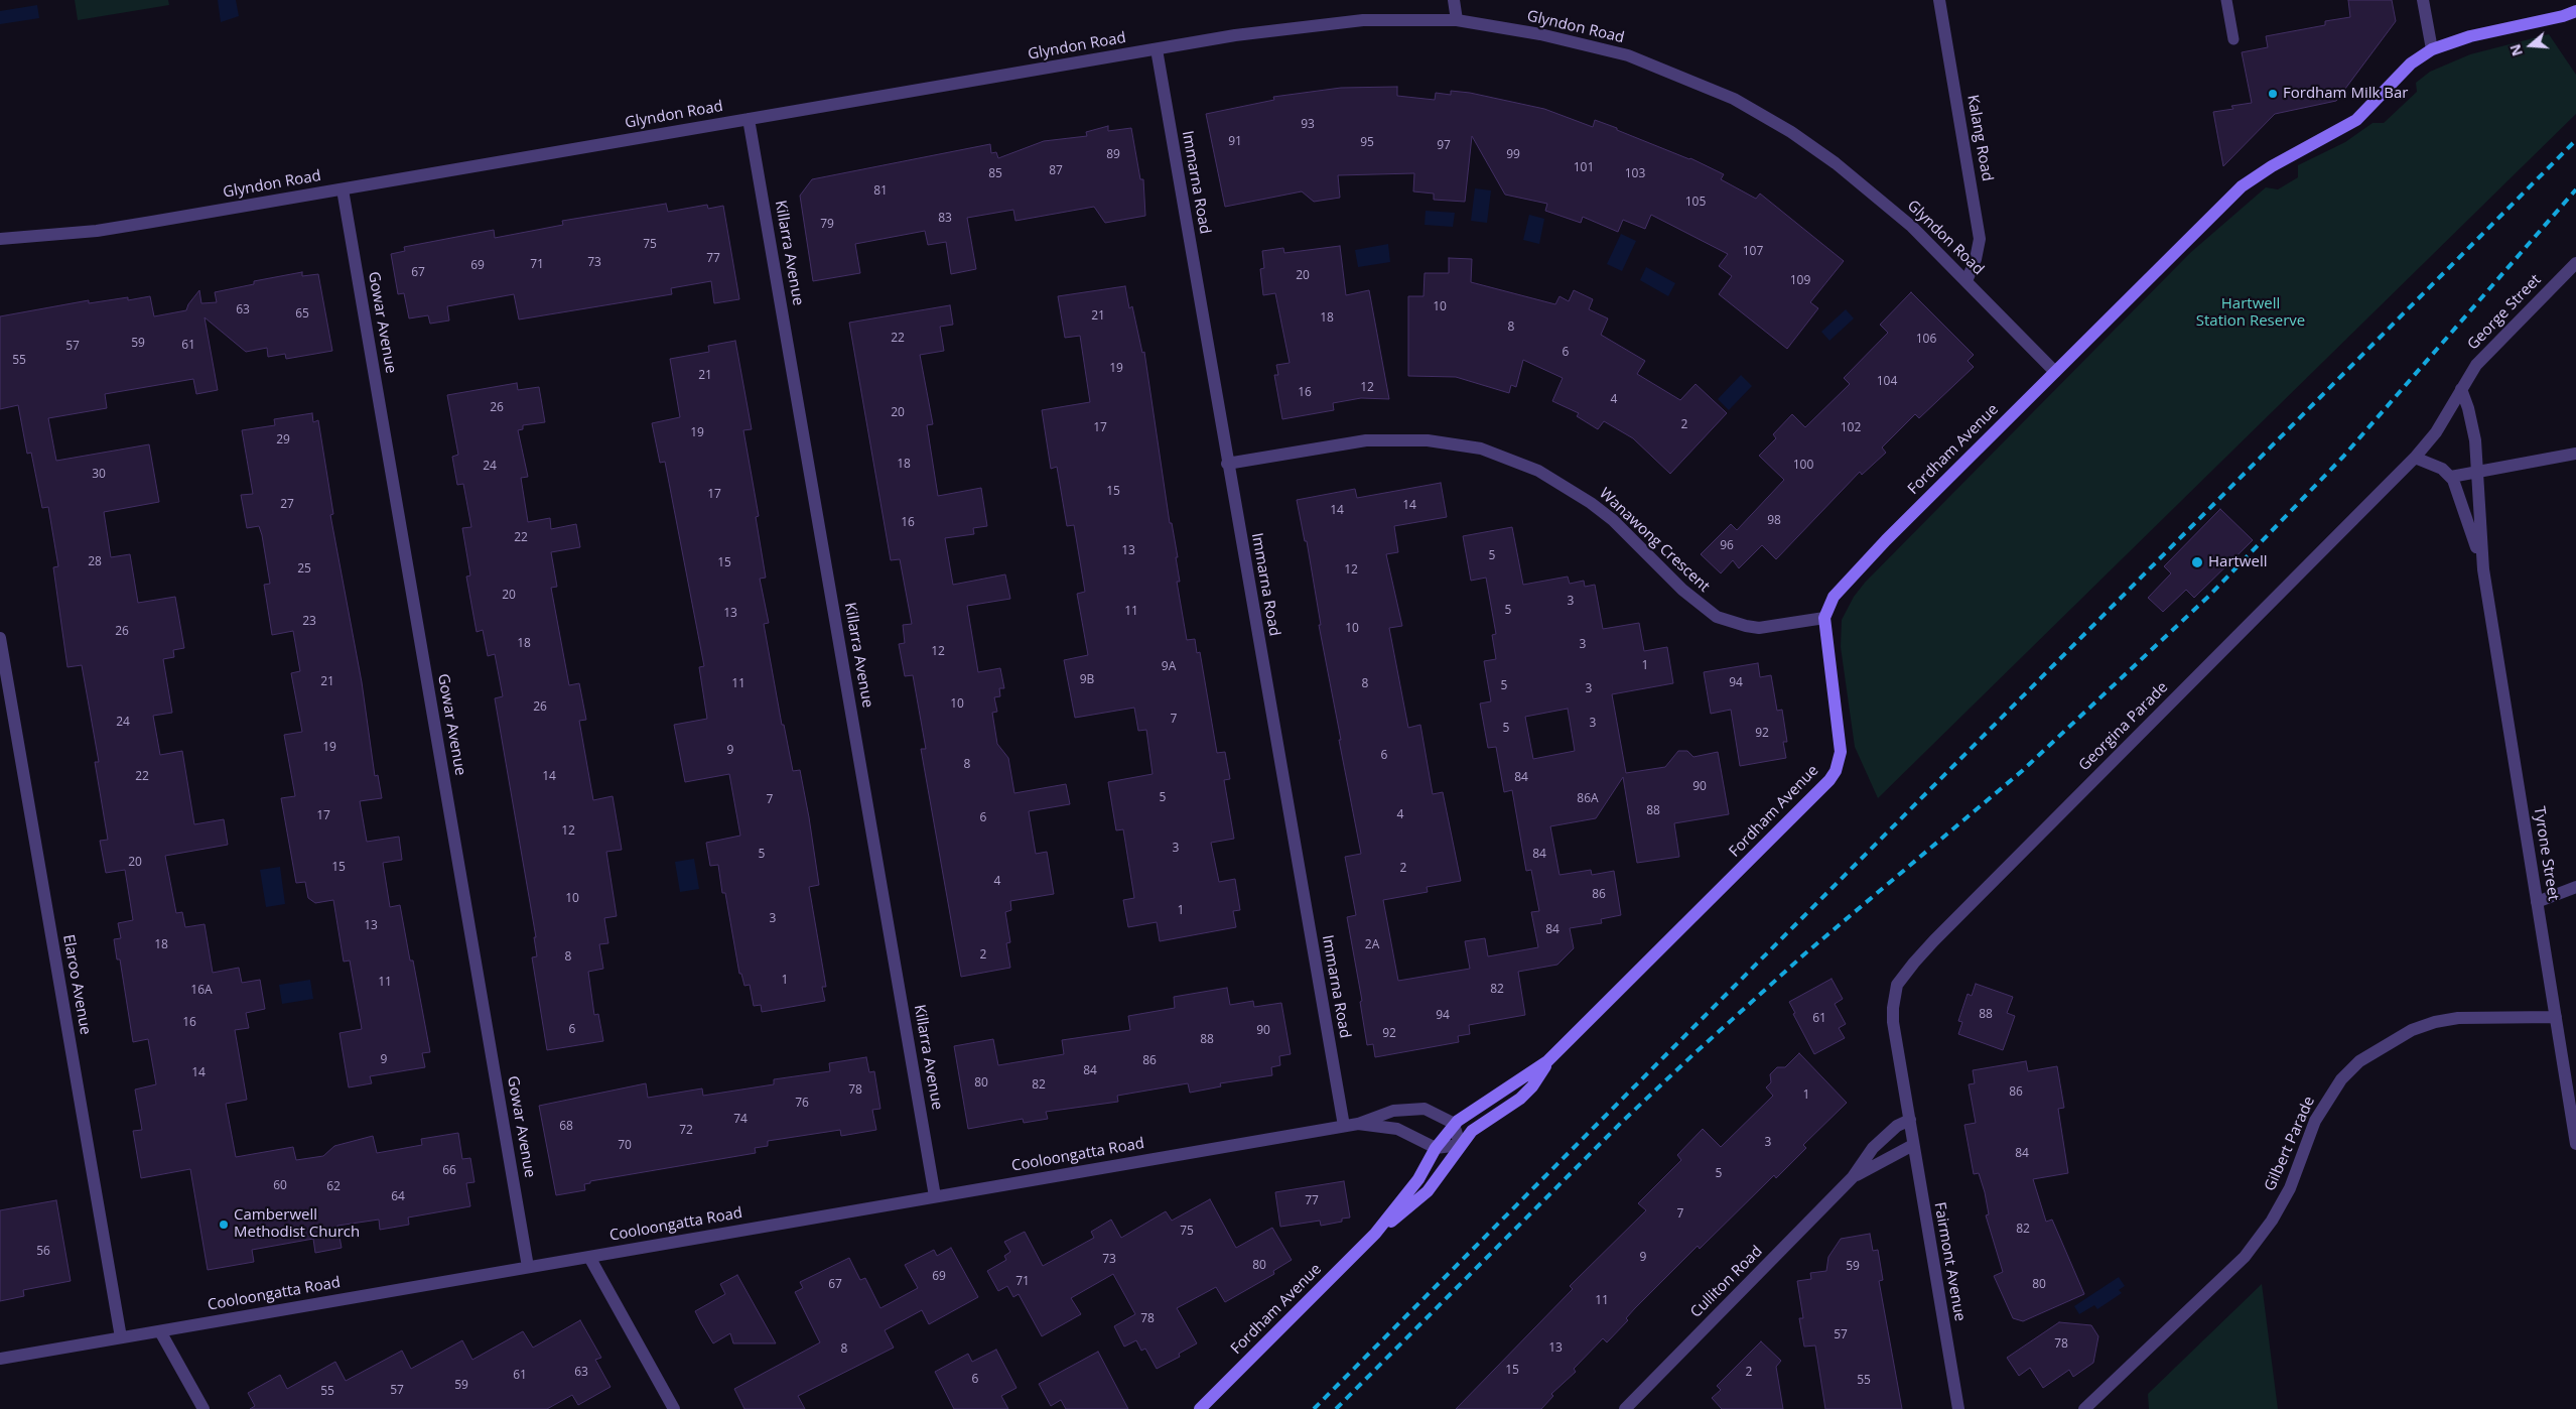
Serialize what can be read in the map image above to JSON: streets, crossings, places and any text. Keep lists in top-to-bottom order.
{
  "streets": {
    "street": [
      "Glyndon Road",
      "Kalang Road",
      "Immarna Road",
      "Killarra Avenue",
      "George Street",
      "Gowar Avenue",
      "Fordham Avenue",
      "Wanawong Crescent",
      "Georgina Parade",
      "Tyrone Street",
      "Elaroo Avenue",
      "Gilbert Parade",
      "Cooloongatta Road",
      "Fairmont Avenue",
      "Culliton Road"
    ]
  },
  "crossings": [
    ["Glyndon Road", "Kalang Road"],
    ["Glyndon Road", "Immarna Road"],
    ["Glyndon Road", "Killarra Avenue"],
    ["Glyndon Road", "Gowar Avenue"],
    ["Glyndon Road", "Fordham Avenue"],
    ["Immarna Road", "Wanawong Crescent"],
    ["Immarna Road", "Cooloongatta Road"],
    ["Killarra Avenue", "Cooloongatta Road"],
    ["George Street", "Georgina Parade"],
    ["George Street", "Tyrone Street"],
    ["Gowar Avenue", "Cooloongatta Road"],
    ["Fordham Avenue", "Wanawong Crescent"],
    ["Fordham Avenue", "Cooloongatta Road"],
    ["Georgina Parade", "Tyrone Street"],
    ["Georgina Parade", "Fairmont Avenue"],
    ["Georgina Parade", "Culliton Road"],
    ["Tyrone Street", "Gilbert Parade"],
    ["Elaroo Avenue", "Cooloongatta Road"],
    ["Fairmont Avenue", "Culliton Road"]
  ],
  "parks": ["Hartwell Station Reserve"],
  "places": ["Fordham Milk Bar", "Hartwell", "Camberwell Methodist Church"],
  "house_numbers": [
    "93",
    "91",
    "95",
    "97",
    "89",
    "99",
    "101",
    "87",
    "85",
    "103",
    "81",
    "105",
    "83",
    "79",
    "75",
    "107",
    "77",
    "73",
    "71",
    "69",
    "67",
    "20",
    "109",
    "10",
    "63",
    "65",
    "21",
    "18",
    "8",
    "22",
    "106",
    "59",
    "61",
    "57",
    "6",
    "55",
    "19",
    "21",
    "104",
    "12",
    "16",
    "4",
    "26",
    "20",
    "2",
    "17",
    "102",
    "19",
    "29",
    "18",
    "100",
    "24",
    "30",
    "15",
    "17",
    "27",
    "14",
    "14",
    "98",
    "16",
    "22",
    "96",
    "13",
    "5",
    "28",
    "15",
    "25",
    "12",
    "20",
    "3",
    "5",
    "11",
    "13",
    "23",
    "10",
    "26",
    "18",
    "3",
    "12",
    "1",
    "9A",
    "9B",
    "21",
    "94",
    "11",
    "8",
    "5",
    "3",
    "10",
    "26",
    "7",
    "24",
    "3",
    "5",
    "92",
    "19",
    "9",
    "6",
    "8",
    "22",
    "14",
    "84",
    "90",
    "5",
    "86A",
    "7",
    "88",
    "4",
    "17",
    "6",
    "12",
    "3",
    "5",
    "84",
    "20",
    "15",
    "2",
    "4",
    "86",
    "10",
    "1",
    "3",
    "13",
    "84",
    "18",
    "2A",
    "2",
    "8",
    "1",
    "11",
    "82",
    "16A",
    "88",
    "94",
    "61",
    "16",
    "6",
    "90",
    "92",
    "88",
    "9",
    "86",
    "84",
    "14",
    "80",
    "82",
    "78",
    "86",
    "1",
    "76",
    "74",
    "68",
    "72",
    "3",
    "70",
    "84",
    "66",
    "5",
    "60",
    "62",
    "64",
    "77",
    "7",
    "82",
    "75",
    "56",
    "9",
    "73",
    "80",
    "59",
    "69",
    "71",
    "67",
    "80",
    "11",
    "78",
    "57",
    "78",
    "13",
    "8",
    "15",
    "63",
    "2",
    "61",
    "6",
    "55",
    "59",
    "57",
    "55"
  ],
  "north": "left"
}
